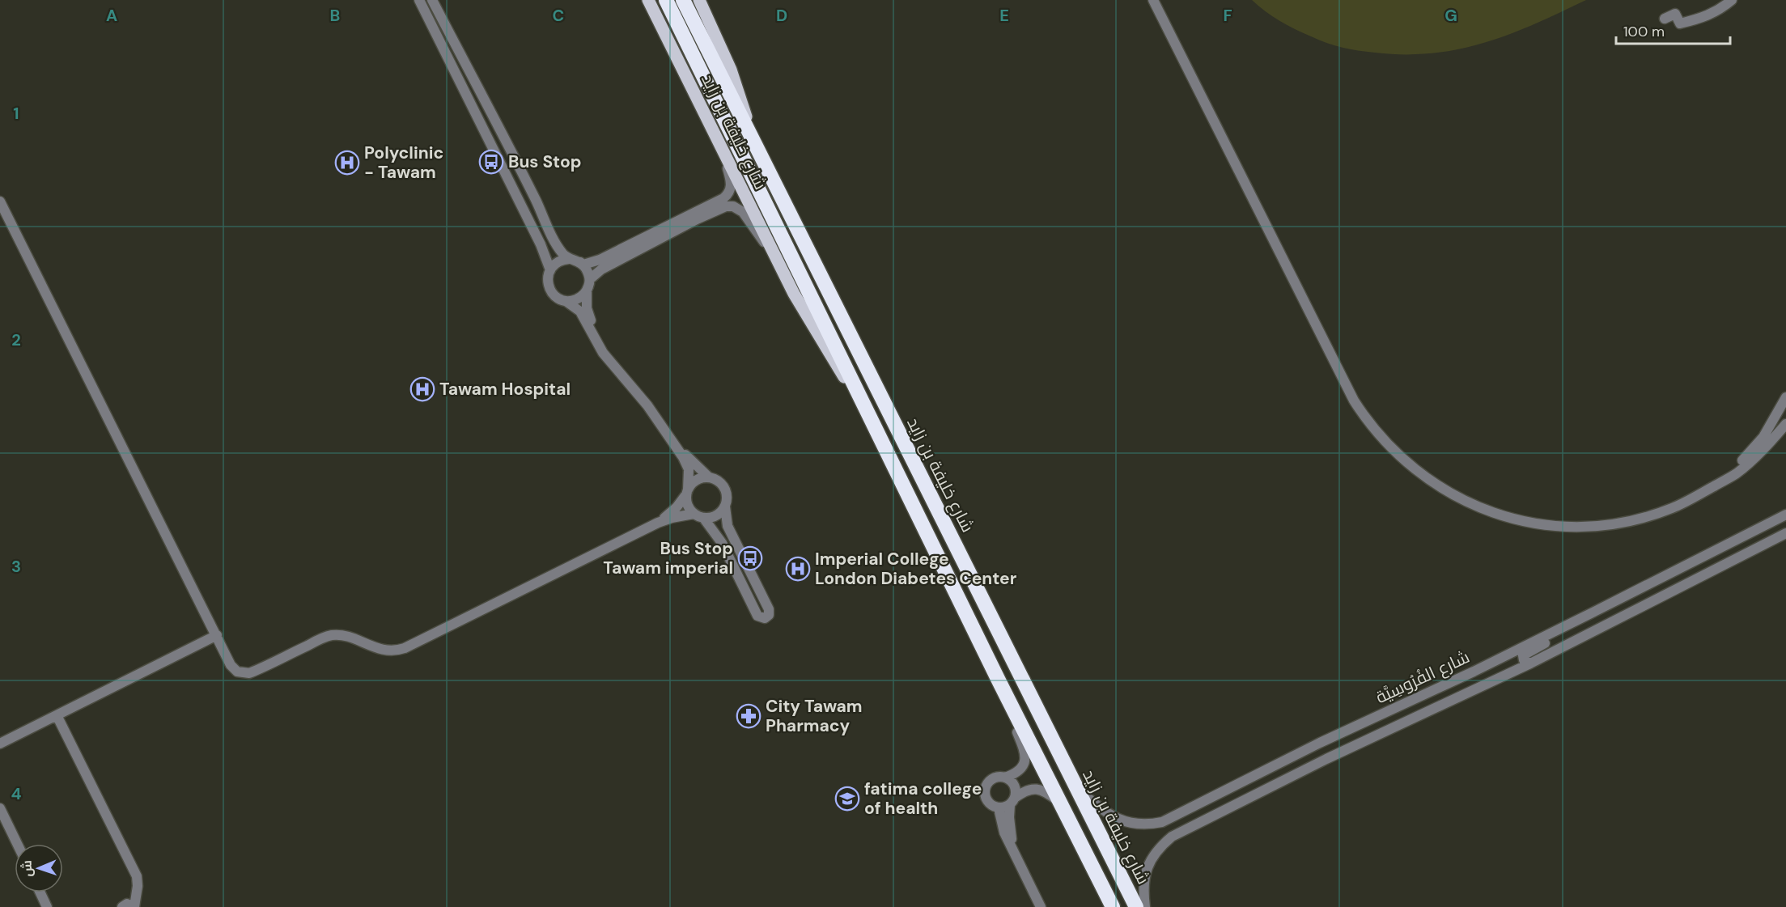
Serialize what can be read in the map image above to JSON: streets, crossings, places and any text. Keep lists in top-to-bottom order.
{
  "streets": {
    "highway": ["شارع خليفة بن زايد"],
    "street": ["شارع الفُرُوسِيَّة"]
  },
  "crossings": [
    ["شارع خليفة بن زايد", "شارع الفُرُوسِيَّة"]
  ],
  "places": {
    "bus stop": ["Bus Stop", "Bus Stop Tawam imperial"],
    "hospital": ["Polyclinic - Tawam", "Tawam Hospital", "Imperial College London Diabetes Center"],
    "pharmacy": ["City Tawam Pharmacy"],
    "school or university": ["fatima college of health"]
  },
  "scale_bar": "100 m",
  "north": "left",
  "grid": {
    "columns": [
      "A",
      "B",
      "C",
      "D",
      "E",
      "F",
      "G"
    ],
    "rows": [
      "1",
      "2",
      "3",
      "4"
    ]
  }
}
